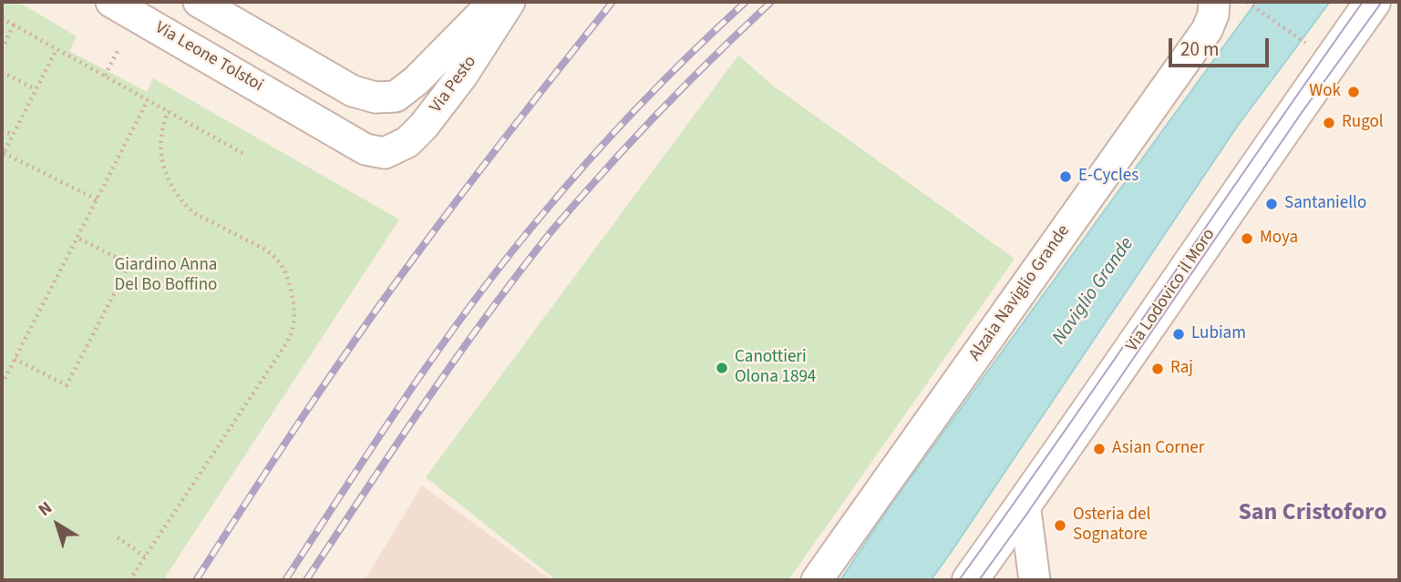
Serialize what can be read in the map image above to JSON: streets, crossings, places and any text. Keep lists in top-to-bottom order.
{
  "streets": {
    "street": [
      "Via Leone Tolstoi",
      "Via Pesto",
      "Via Lodovico il Moro",
      "Alzaia Naviglio Grande"
    ]
  },
  "crossings": [
    ["Via Leone Tolstoi", "Via Pesto"]
  ],
  "districts": ["San Cristoforo"],
  "water": ["Naviglio Grande"],
  "parks": ["Giardino Anna Del Bo Boffino"],
  "places": [
    "Wok",
    "Rugol",
    "E-Cycles",
    "Santaniello",
    "Moya",
    "Lubiam",
    "Canottieri Olona 1894",
    "Raj",
    "Asian Corner",
    "Osteria del Sognatore"
  ],
  "scale_bar": "20 m",
  "north": "top left"
}
